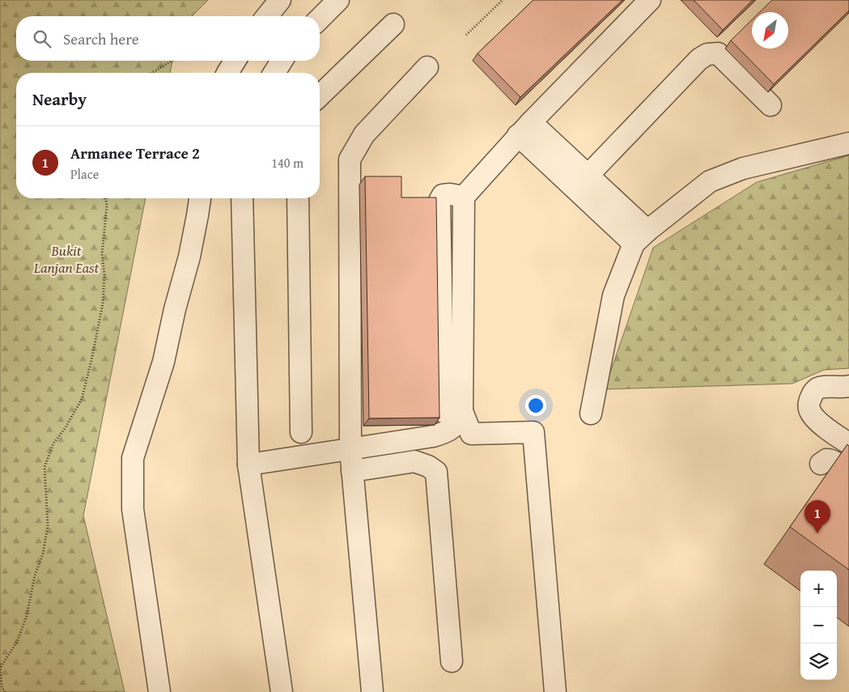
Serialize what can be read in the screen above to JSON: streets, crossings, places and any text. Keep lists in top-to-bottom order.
{
  "parks": ["Bukit Lanjan East"],
  "north": "bottom left",
  "page": {
    "search": "Search here",
    "heading": "Nearby",
    "list": [
      {
        "mark": "1",
        "name": "Armanee Terrace 2",
        "note": "Place",
        "value": "140 m"
      }
    ],
    "pins": "1",
    "map_buttons": ["+", "−"]
  }
}
